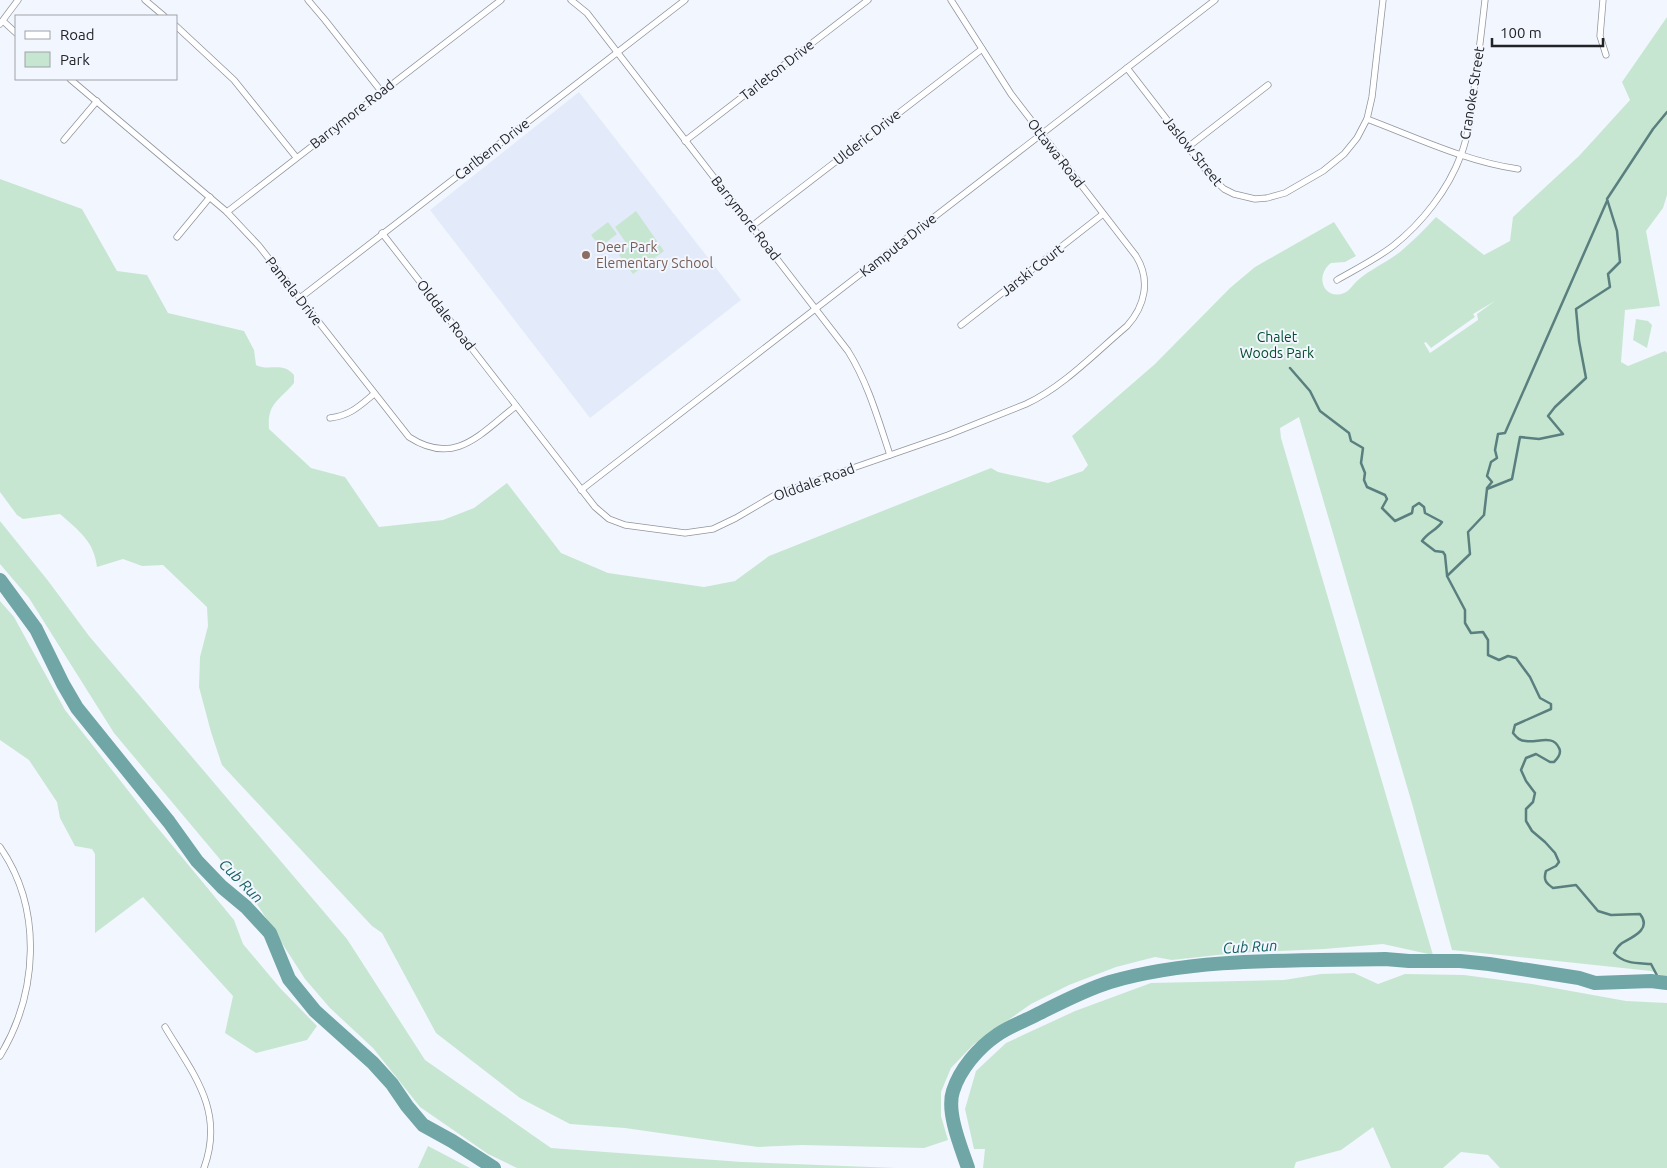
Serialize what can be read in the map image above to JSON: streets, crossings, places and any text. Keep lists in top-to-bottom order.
{
  "streets": {
    "street": [
      "Tarleton Drive",
      "Cranoke Street",
      "Barrymore Road",
      "Ulderic Drive",
      "Carlbern Drive",
      "Jaslow Street",
      "Ottawa Road",
      "Kamputa Drive",
      "Jarski Court",
      "Pamela Drive",
      "Olddale Road"
    ]
  },
  "crossings": [
    ["Tarleton Drive", "Barrymore Road"],
    ["Barrymore Road", "Ulderic Drive"],
    ["Barrymore Road", "Carlbern Drive"],
    ["Barrymore Road", "Kamputa Drive"],
    ["Barrymore Road", "Pamela Drive"],
    ["Barrymore Road", "Olddale Road"],
    ["Ulderic Drive", "Ottawa Road"],
    ["Carlbern Drive", "Pamela Drive"],
    ["Carlbern Drive", "Olddale Road"],
    ["Jaslow Street", "Kamputa Drive"],
    ["Ottawa Road", "Kamputa Drive"],
    ["Ottawa Road", "Jarski Court"],
    ["Ottawa Road", "Olddale Road"],
    ["Kamputa Drive", "Olddale Road"],
    ["Pamela Drive", "Olddale Road"]
  ],
  "water": ["Cub Run"],
  "parks": ["Chalet Woods Park"],
  "places": ["Deer Park Elementary School"],
  "legend": ["Road", "Park"],
  "scale_bar": "100 m"
}
